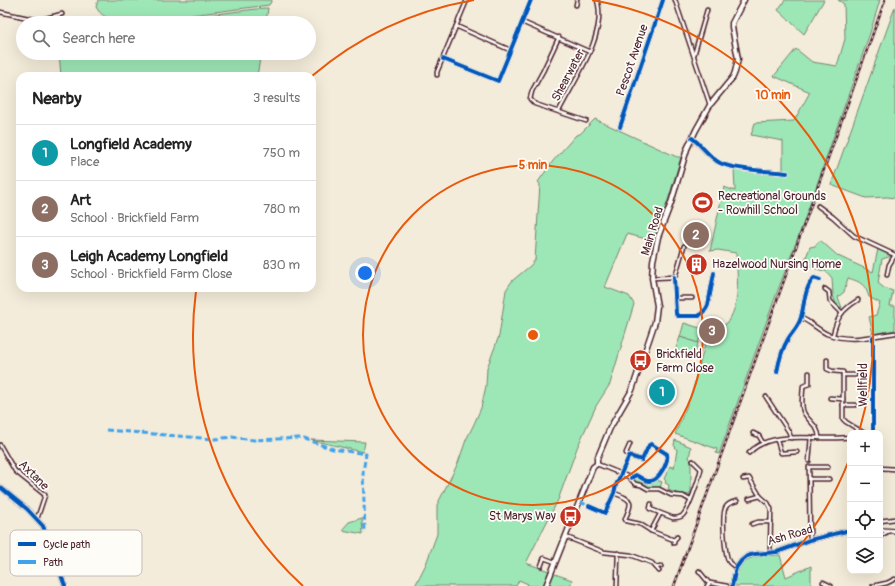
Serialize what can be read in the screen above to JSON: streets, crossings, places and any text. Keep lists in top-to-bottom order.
{
  "streets": {
    "main road": ["Main Road"],
    "street": [
      "Pescot Avenue",
      "Shearwater",
      "Wellfield",
      "Axtane",
      "Ash Road"
    ]
  },
  "places": {
    "sports": ["Recreational Grounds - Rowhill School"],
    "building": ["Hazelwood Nursing Home"],
    "bus stop": ["Brickfield Farm Close", "St Marys Way"]
  },
  "legend": ["Cycle path", "Path"],
  "page": {
    "search": "Search here",
    "heading": ["Nearby", "3 results"],
    "list": [
      {
        "mark": "1",
        "name": "Longfield Academy",
        "note": "Place",
        "value": "750 m"
      },
      {
        "mark": "2",
        "name": "Art",
        "note": "School · Brickfield Farm",
        "value": "780 m"
      },
      {
        "mark": "3",
        "name": "Leigh Academy Longfield",
        "note": "School · Brickfield Farm Close",
        "value": "830 m"
      }
    ],
    "pins": ["2", "3", "1"],
    "map_buttons": ["+", "−"]
  },
  "rings": ["10 min", "5 min"]
}
